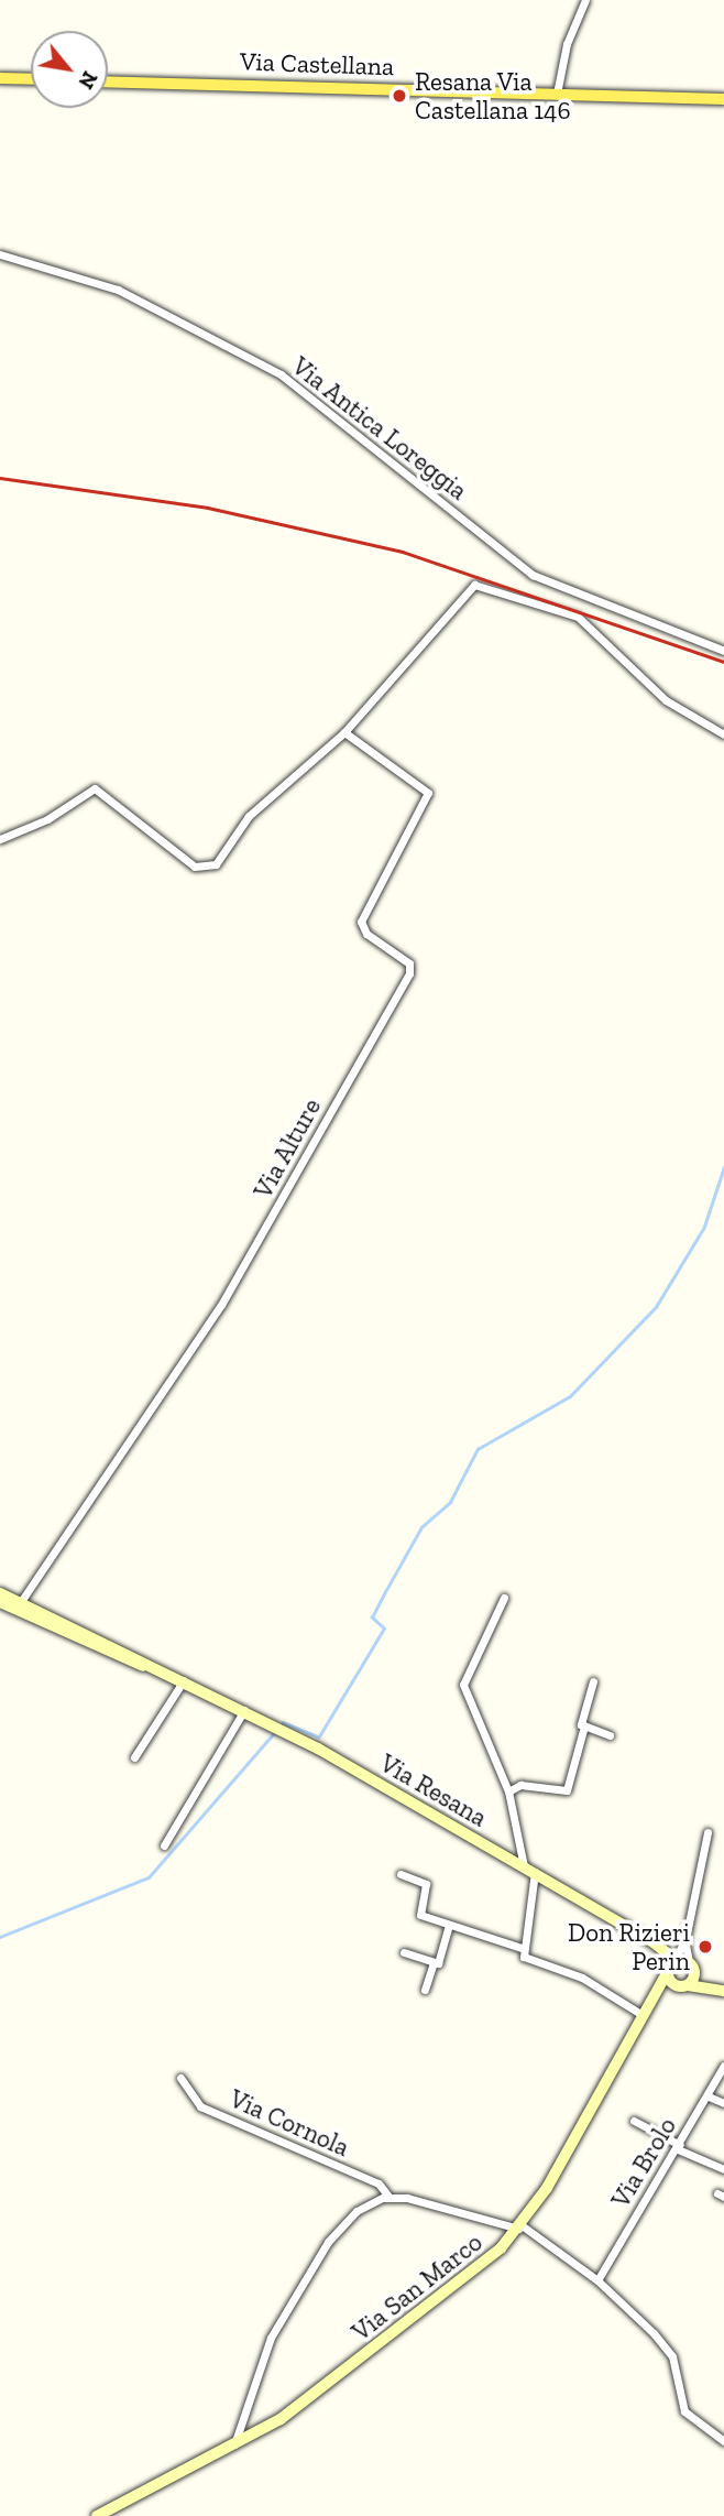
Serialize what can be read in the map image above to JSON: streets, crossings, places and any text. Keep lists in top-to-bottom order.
{
  "streets": {
    "main road": ["Via Castellana"],
    "street": [
      "Via Antica Loreggia",
      "Via Alture",
      "Via Resana",
      "Via Cornola",
      "Via Brolo",
      "Via San Marco"
    ]
  },
  "crossings": [
    ["Via Alture", "Via Resana"],
    ["Via Resana", "Via San Marco"]
  ],
  "places": ["Resana Via Castellana 146", "Don Rizieri Perin"],
  "north": "bottom right"
}
